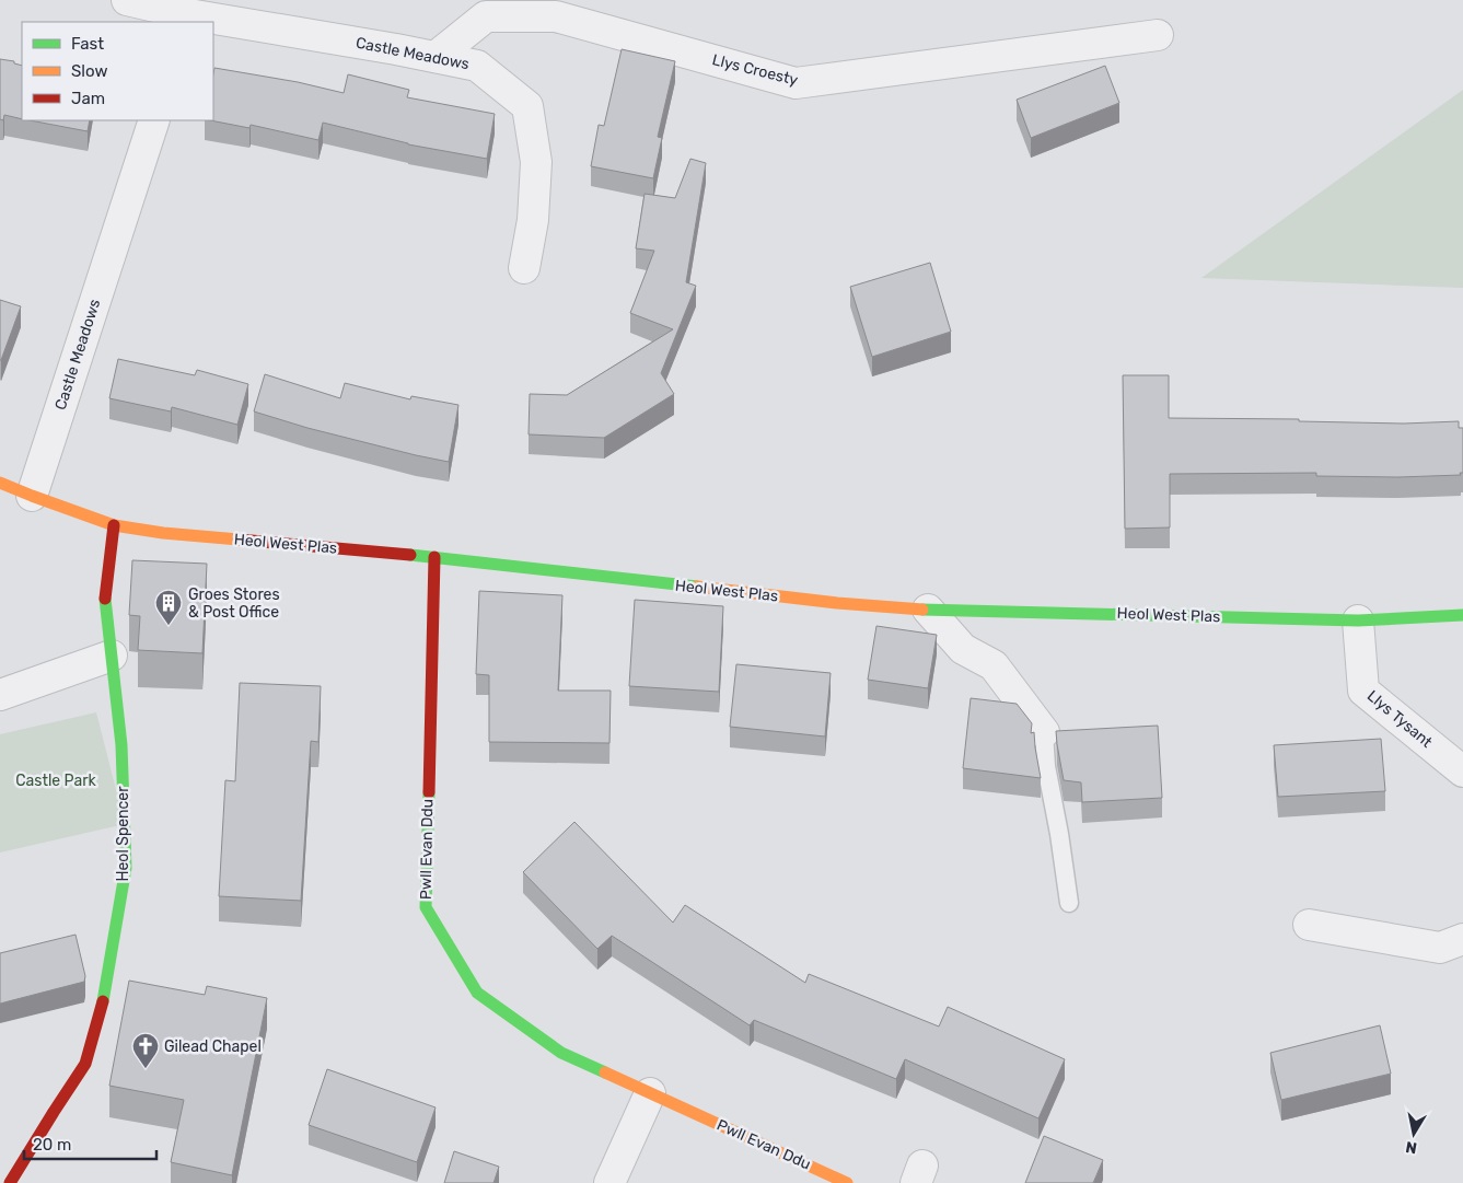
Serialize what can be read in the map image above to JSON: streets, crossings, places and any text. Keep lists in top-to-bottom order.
{
  "streets": {
    "street": [
      "Castle Meadows",
      "Llys Croesty",
      "Heol West Plas",
      "Llys Tysant",
      "Heol Spencer",
      "Pwll Evan Ddu"
    ]
  },
  "crossings": [
    ["Castle Meadows", "Llys Croesty"],
    ["Castle Meadows", "Heol West Plas"],
    ["Heol West Plas", "Llys Tysant"],
    ["Heol West Plas", "Heol Spencer"],
    ["Heol West Plas", "Pwll Evan Ddu"]
  ],
  "parks": ["Castle Park"],
  "places": {
    "building": ["Groes Stores & Post Office"],
    "church": ["Gilead Chapel"]
  },
  "legend": ["Fast", "Slow", "Jam"],
  "scale_bar": "20 m",
  "north": "bottom"
}
